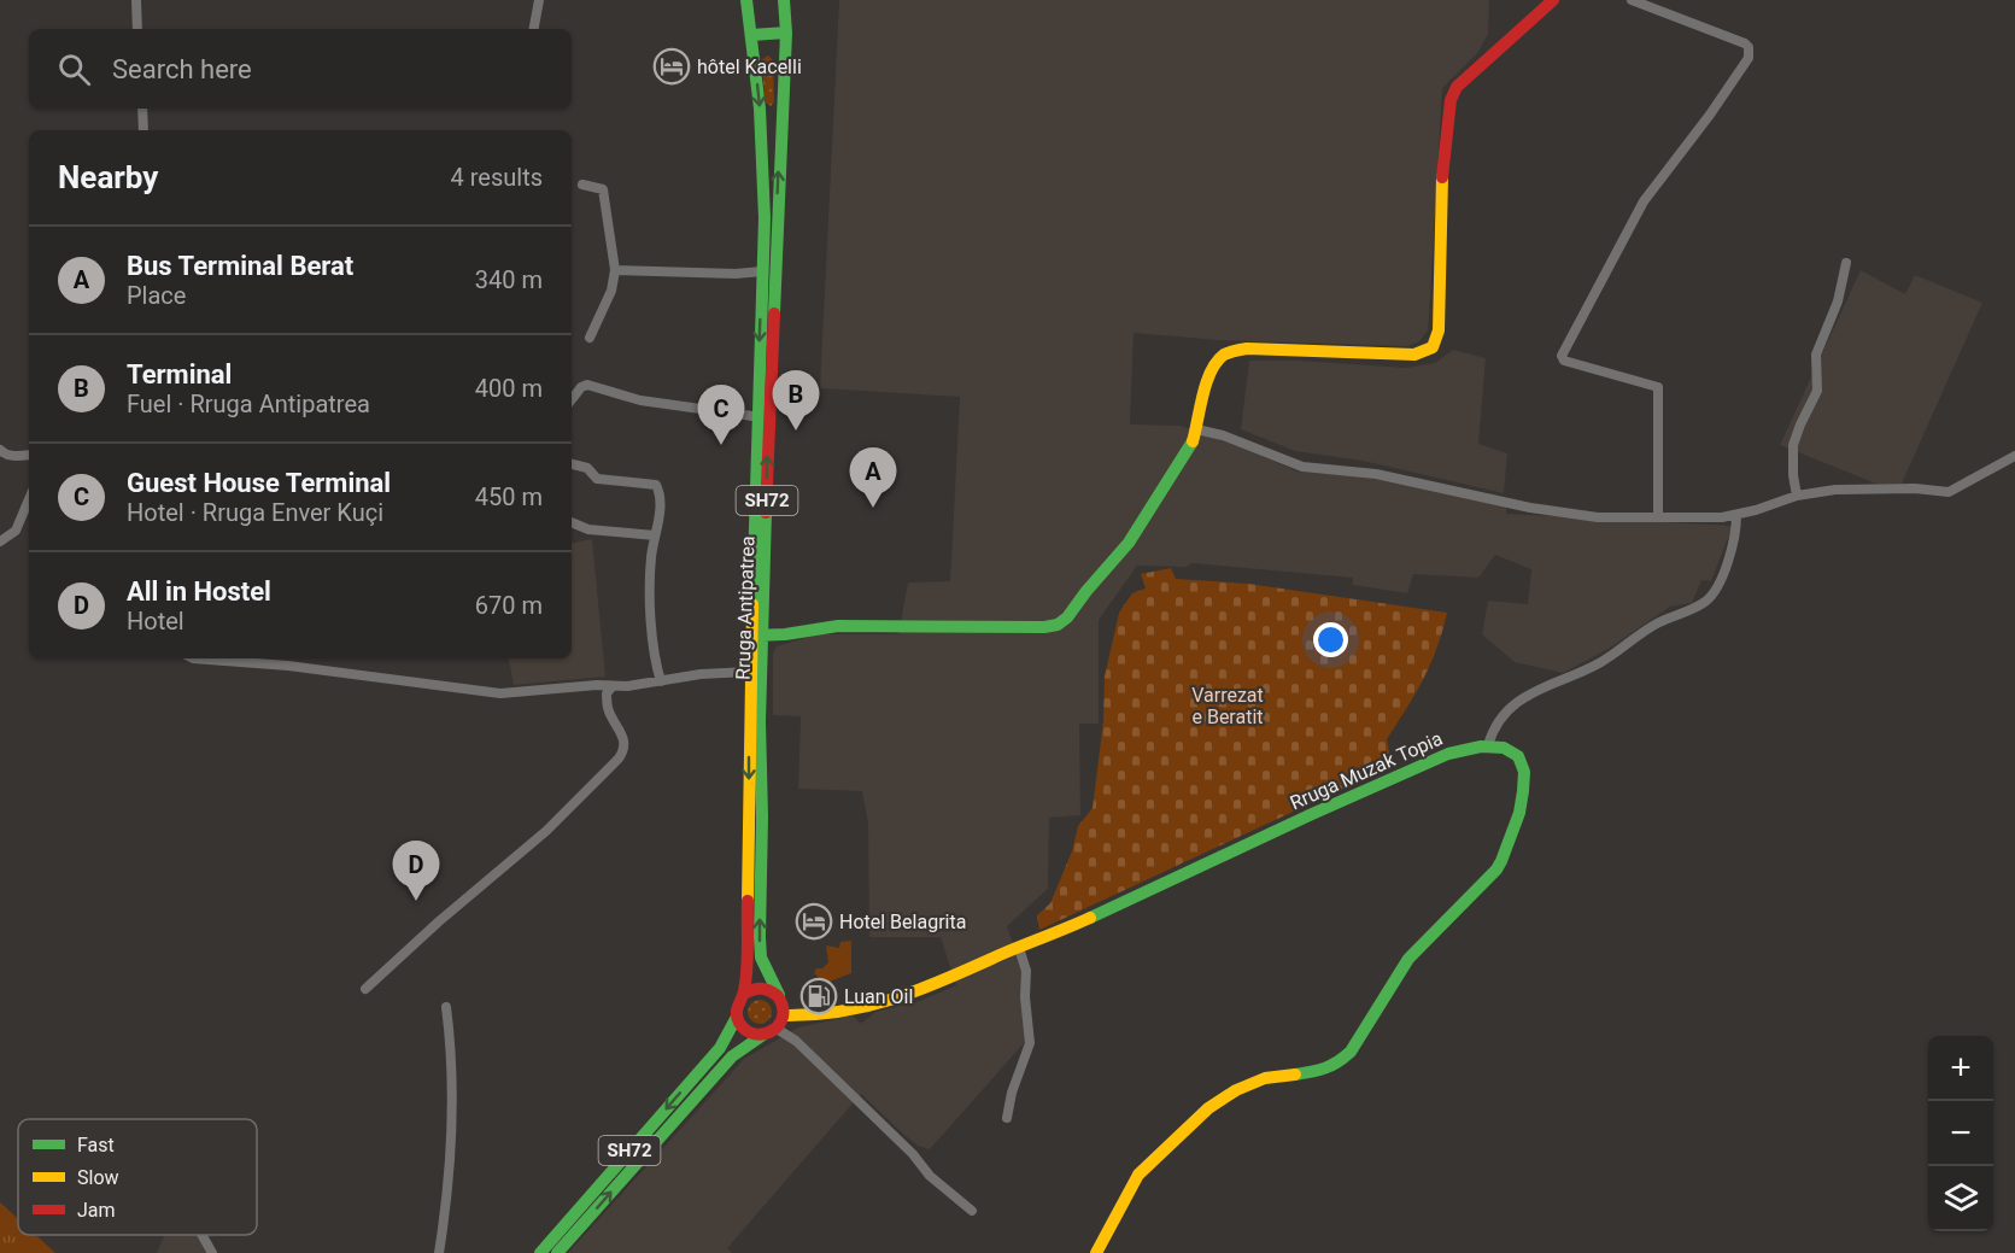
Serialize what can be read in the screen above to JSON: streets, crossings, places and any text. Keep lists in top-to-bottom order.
{
  "streets": {
    "street": ["SH72", "Rruga Antipatrea", "Rruga Muzak Topia"]
  },
  "crossings": [
    ["SH72", "Rruga Antipatrea"],
    ["SH72", "Rruga Muzak Topia"],
    ["Rruga Antipatrea", "Rruga Muzak Topia"]
  ],
  "parks": ["Varrezat e Beratit"],
  "places": {
    "hotel": ["hôtel Kacelli", "Hotel Belagrita"],
    "fuel station": ["Luan Oil"]
  },
  "legend": ["Fast", "Slow", "Jam"],
  "page": {
    "search": "Search here",
    "heading": ["Nearby", "4 results"],
    "list": [
      {
        "mark": "A",
        "name": "Bus Terminal Berat",
        "note": "Place",
        "value": "340 m"
      },
      {
        "mark": "B",
        "name": "Terminal",
        "note": "Fuel · Rruga Antipatrea",
        "value": "400 m"
      },
      {
        "mark": "C",
        "name": "Guest House Terminal",
        "note": "Hotel · Rruga Enver Kuçi",
        "value": "450 m"
      },
      {
        "mark": "D",
        "name": "All in Hostel",
        "note": "Hotel",
        "value": "670 m"
      }
    ],
    "pins": [
      "B",
      "C",
      "A",
      "D"
    ],
    "map_buttons": ["+", "−"]
  }
}
